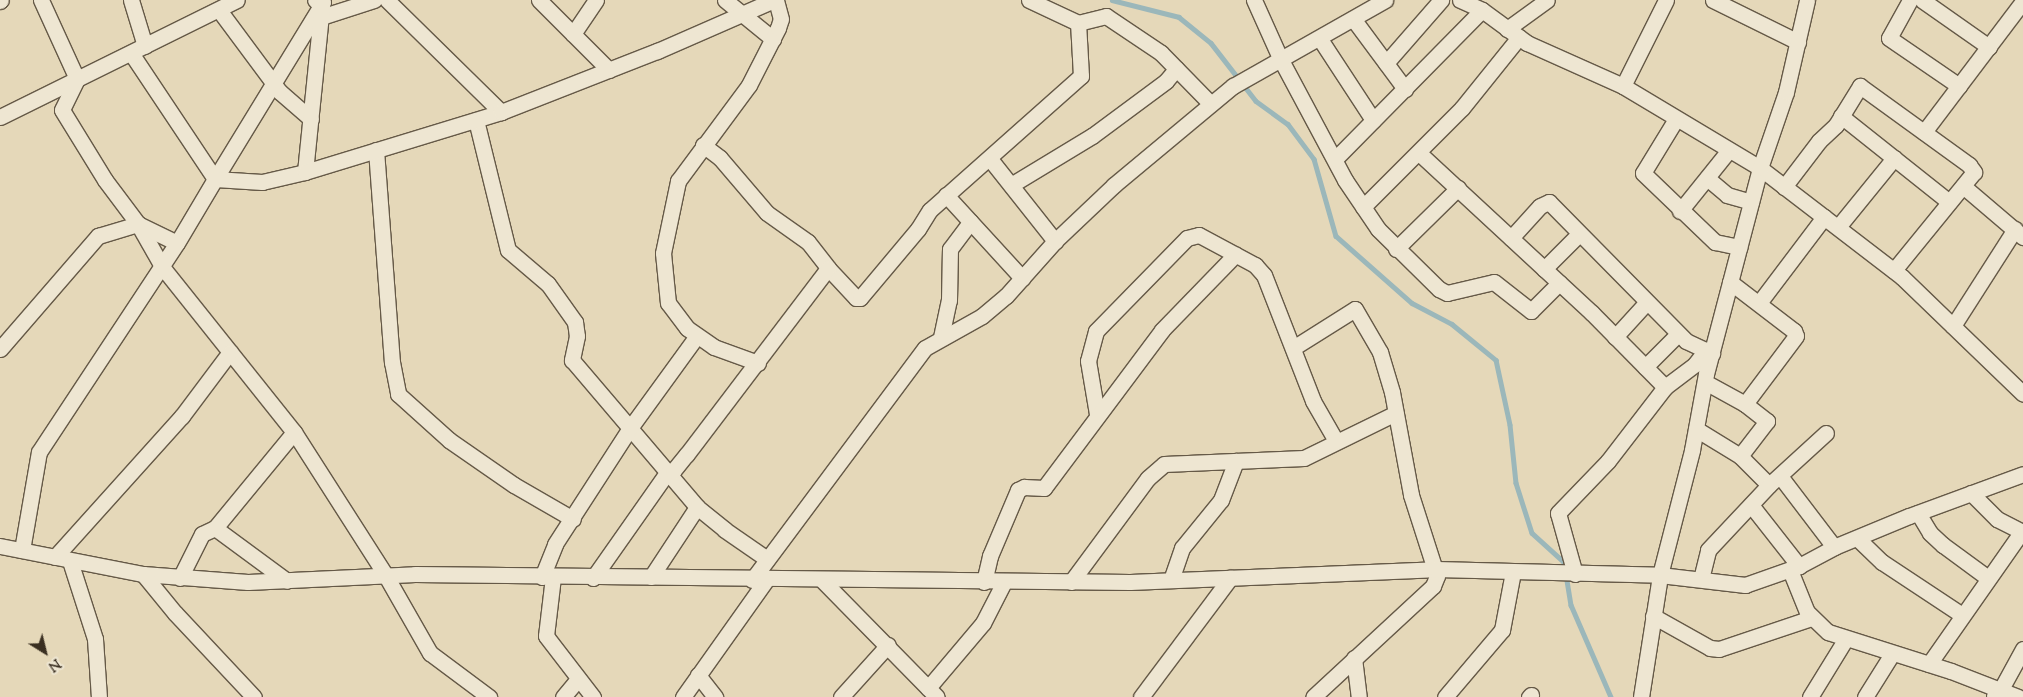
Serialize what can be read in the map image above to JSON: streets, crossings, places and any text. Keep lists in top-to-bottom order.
{
  "north": "bottom right"
}
